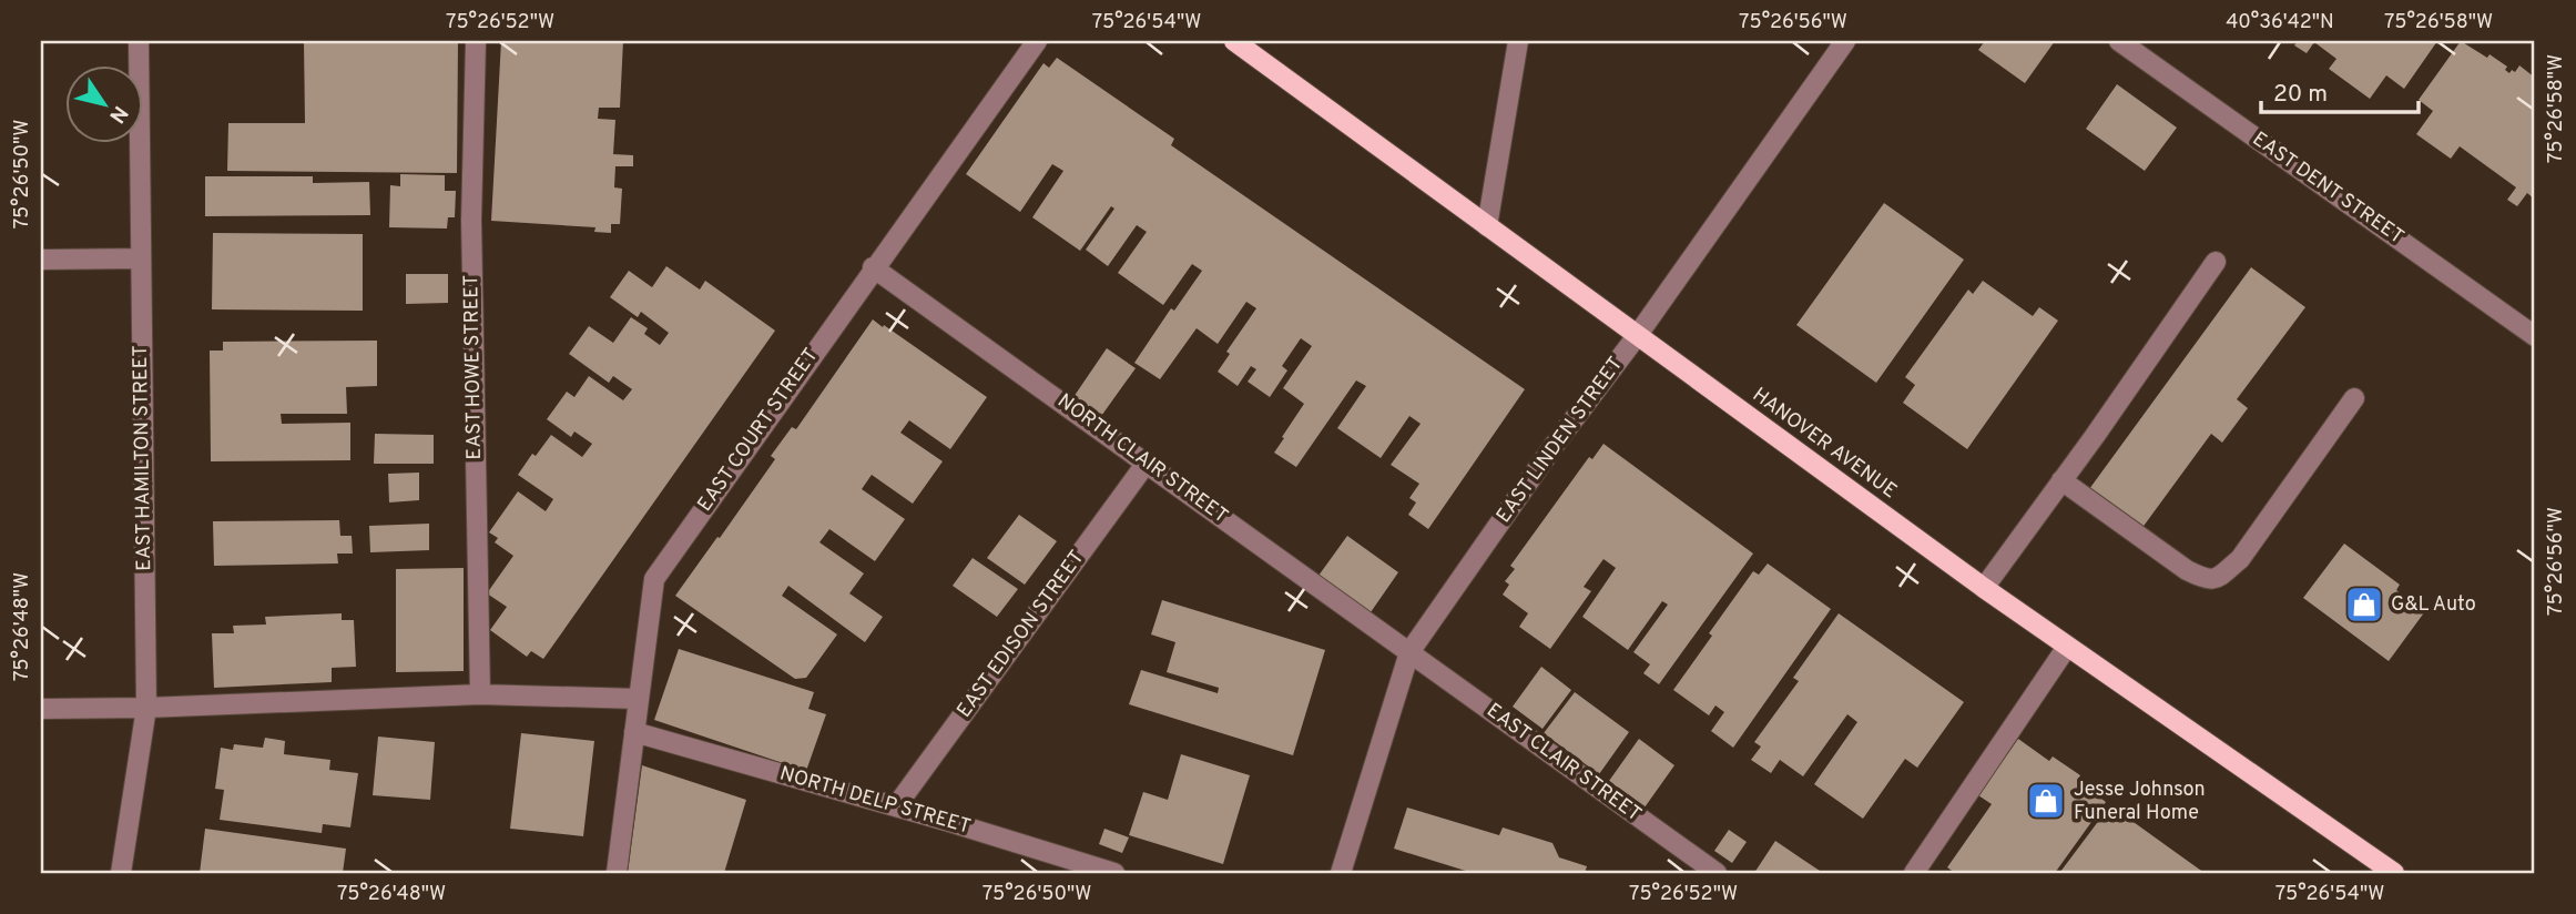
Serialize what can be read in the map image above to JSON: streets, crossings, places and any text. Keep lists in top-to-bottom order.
{
  "streets": {
    "main road": ["HANOVER AVENUE"],
    "street": [
      "EAST DENT STREET",
      "EAST HOWE STREET",
      "EAST COURT STREET",
      "EAST LINDEN STREET",
      "EAST HAMILTON STREET",
      "NORTH CLAIR STREET",
      "EAST EDISON STREET",
      "EAST CLAIR STREET",
      "NORTH DELP STREET"
    ]
  },
  "crossings": [
    ["EAST COURT STREET", "NORTH CLAIR STREET"],
    ["EAST COURT STREET", "NORTH DELP STREET"],
    ["EAST LINDEN STREET", "HANOVER AVENUE"],
    ["EAST LINDEN STREET", "NORTH CLAIR STREET"],
    ["EAST LINDEN STREET", "EAST CLAIR STREET"],
    ["NORTH CLAIR STREET", "EAST EDISON STREET"],
    ["NORTH CLAIR STREET", "EAST CLAIR STREET"],
    ["EAST EDISON STREET", "NORTH DELP STREET"]
  ],
  "places": {
    "shop": ["G&L Auto", "Jesse Johnson Funeral Home"]
  },
  "scale_bar": "20 m",
  "north": "bottom right",
  "coordinates": [
    "75°26'52\"W",
    "75°26'54\"W",
    "75°26'56\"W",
    "40°36'42\"N",
    "75°26'58\"W",
    "75°26'50\"W",
    "75°26'48\"W"
  ]
}
